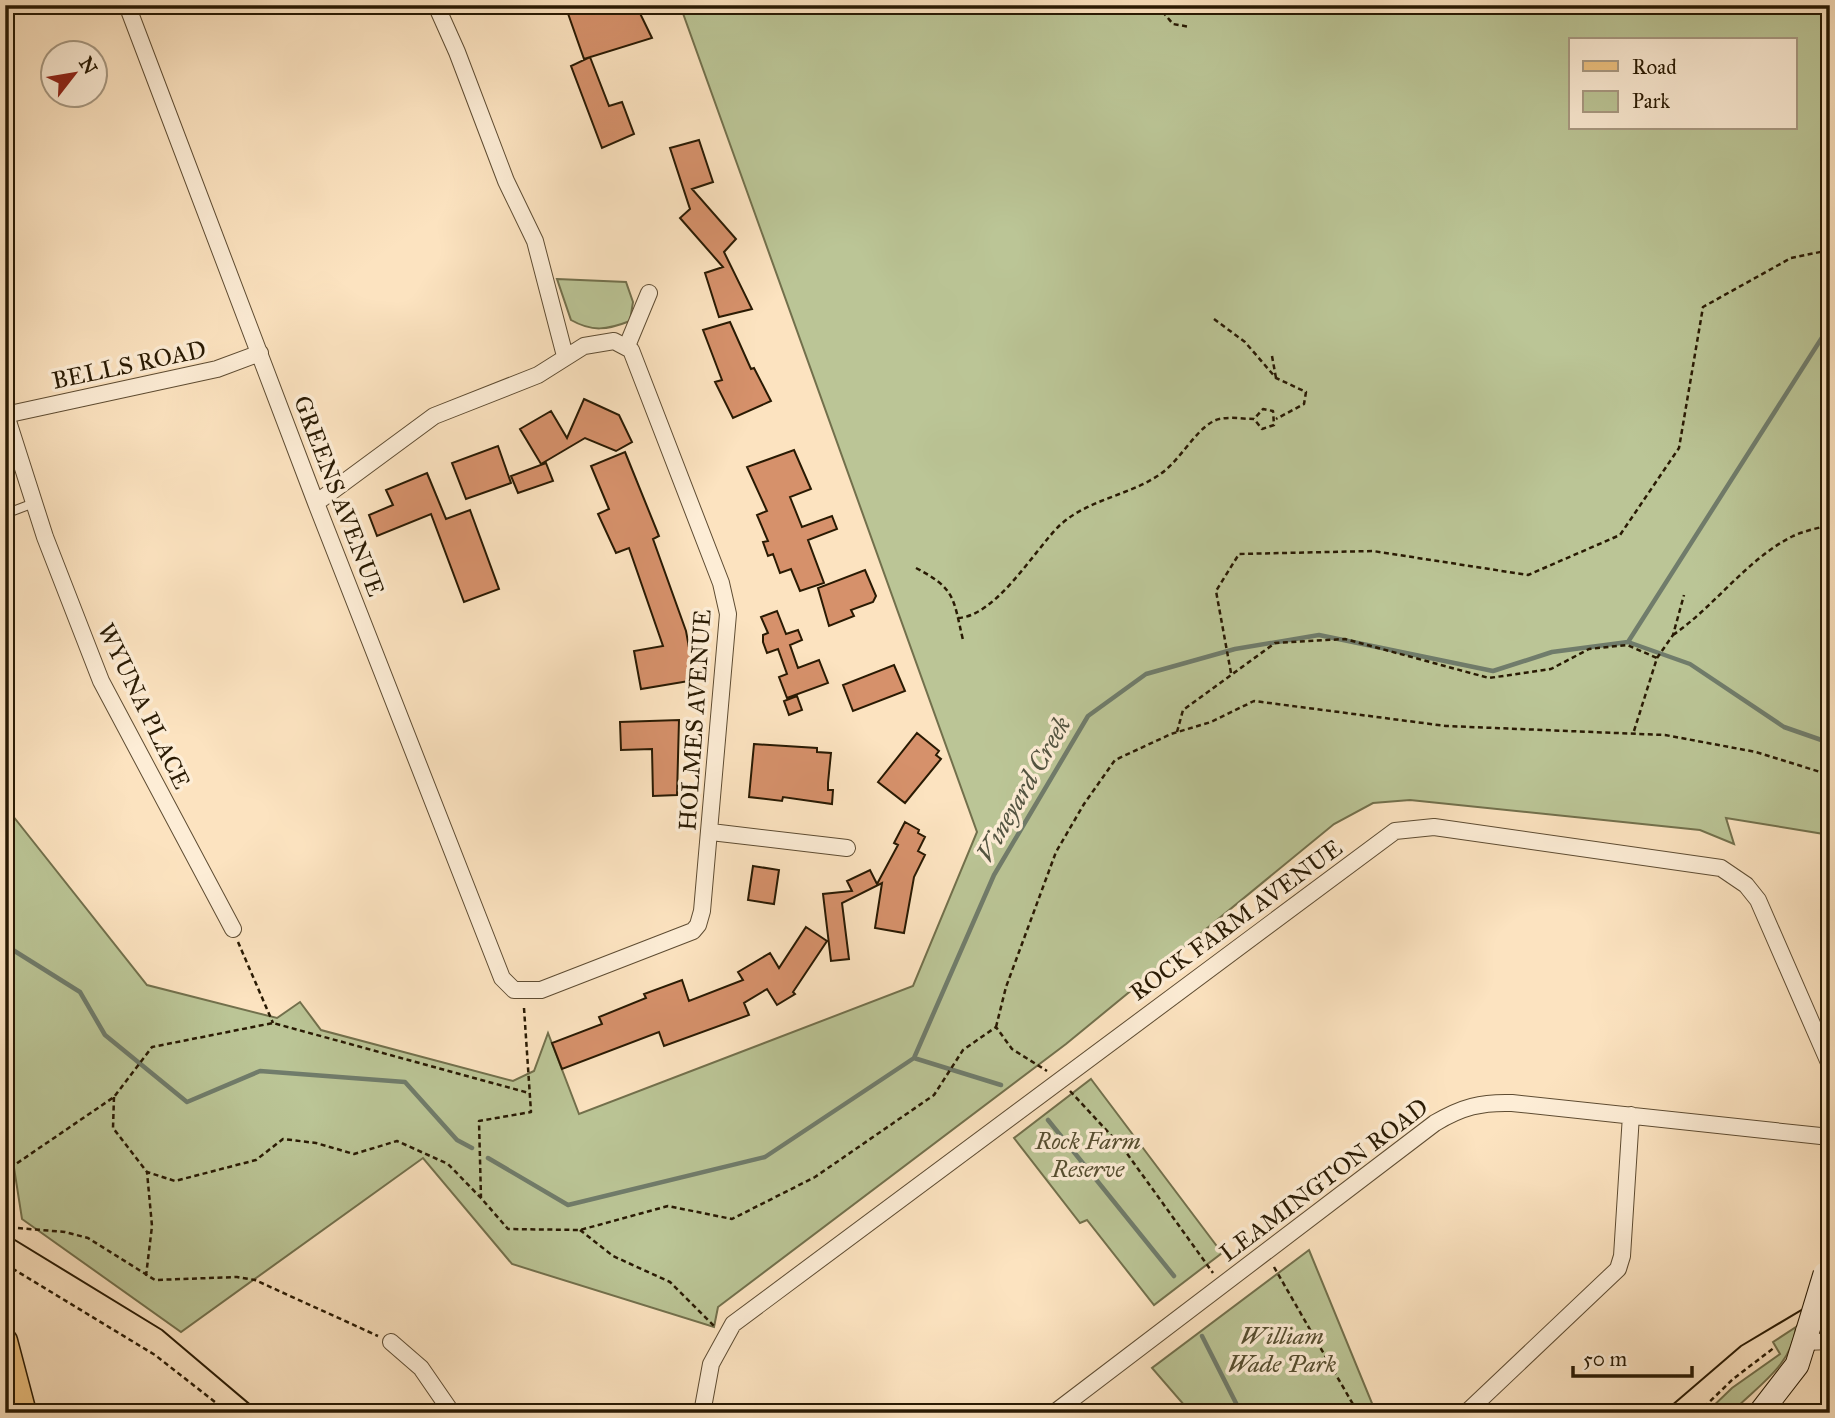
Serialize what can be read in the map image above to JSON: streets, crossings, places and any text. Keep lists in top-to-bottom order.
{
  "streets": {
    "street": [
      "BELLS ROAD",
      "GREENS AVENUE",
      "WYUNA PLACE",
      "HOLMES AVENUE",
      "ROCK FARM AVENUE",
      "LEAMINGTON ROAD"
    ]
  },
  "crossings": [
    ["BELLS ROAD", "GREENS AVENUE"],
    ["BELLS ROAD", "WYUNA PLACE"],
    ["GREENS AVENUE", "HOLMES AVENUE"]
  ],
  "water": ["Vineyard Creek"],
  "parks": ["Rock Farm Reserve", "William Wade Park"],
  "legend": ["Road", "Park"],
  "scale_bar": "50 m",
  "north": "top right"
}
